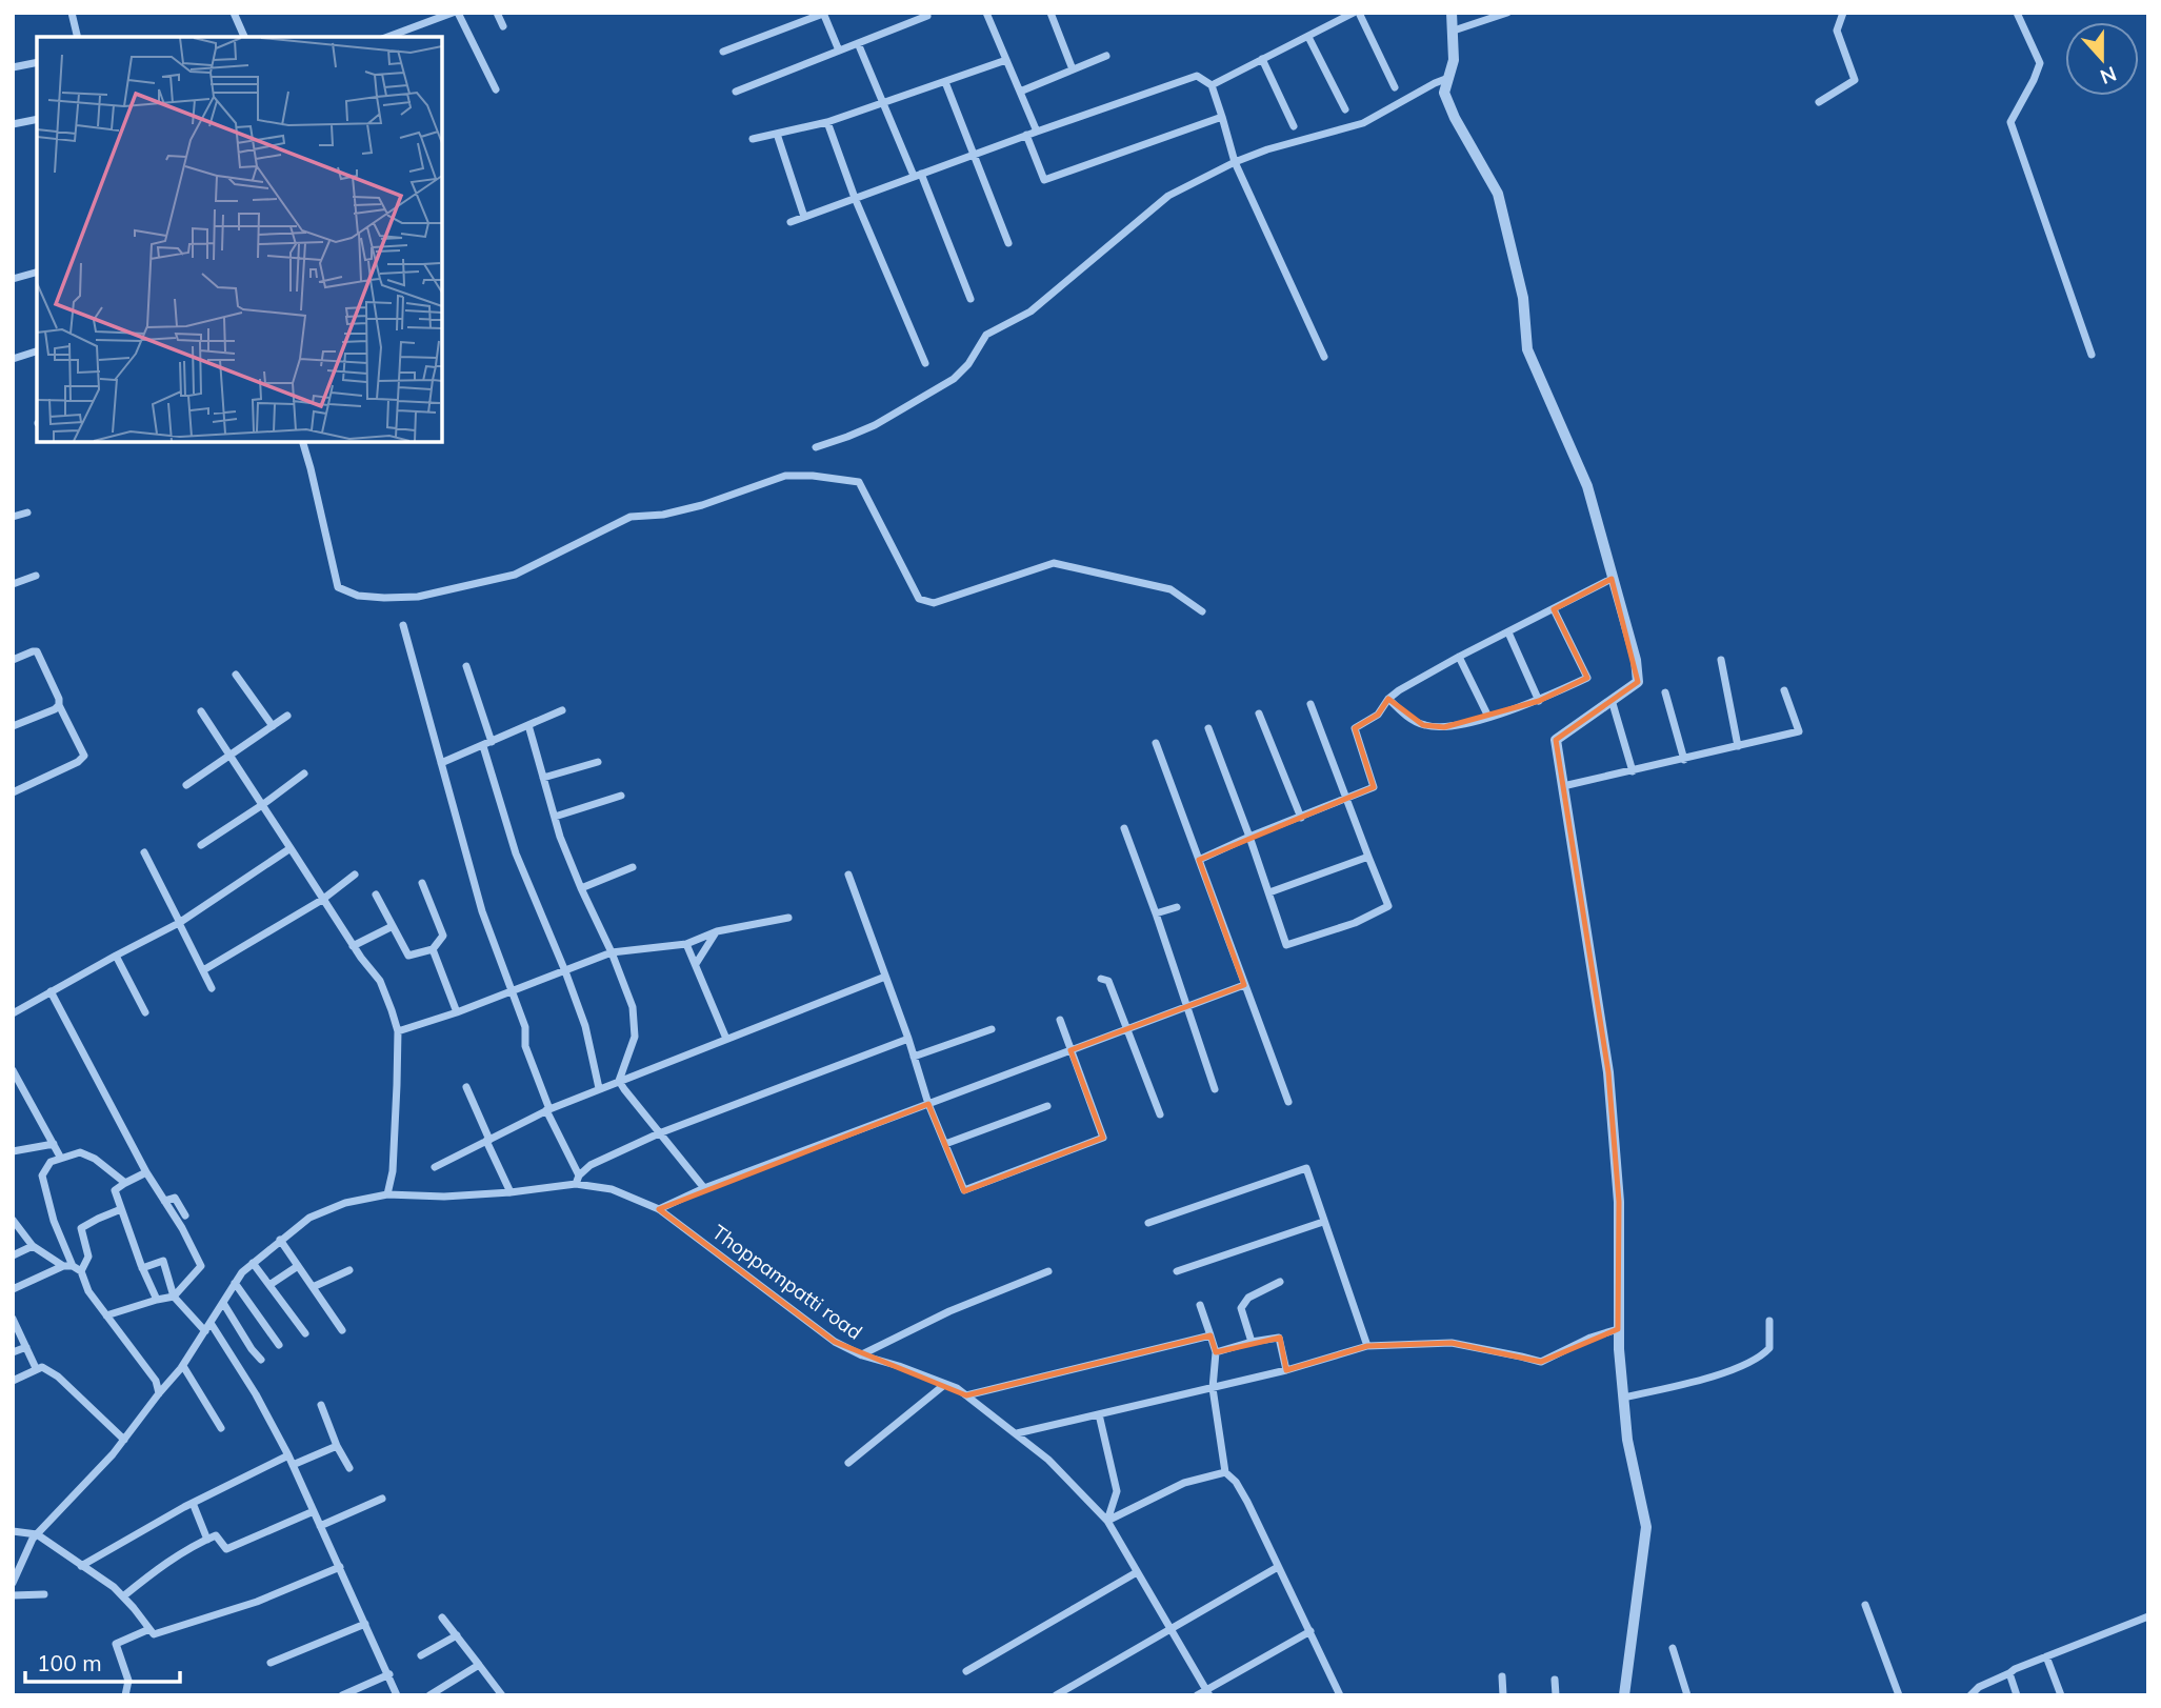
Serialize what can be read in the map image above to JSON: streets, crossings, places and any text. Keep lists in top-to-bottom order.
{
  "streets": {
    "street": ["Thoppampatti road"]
  },
  "scale_bar": "100 m",
  "north": "bottom"
}
